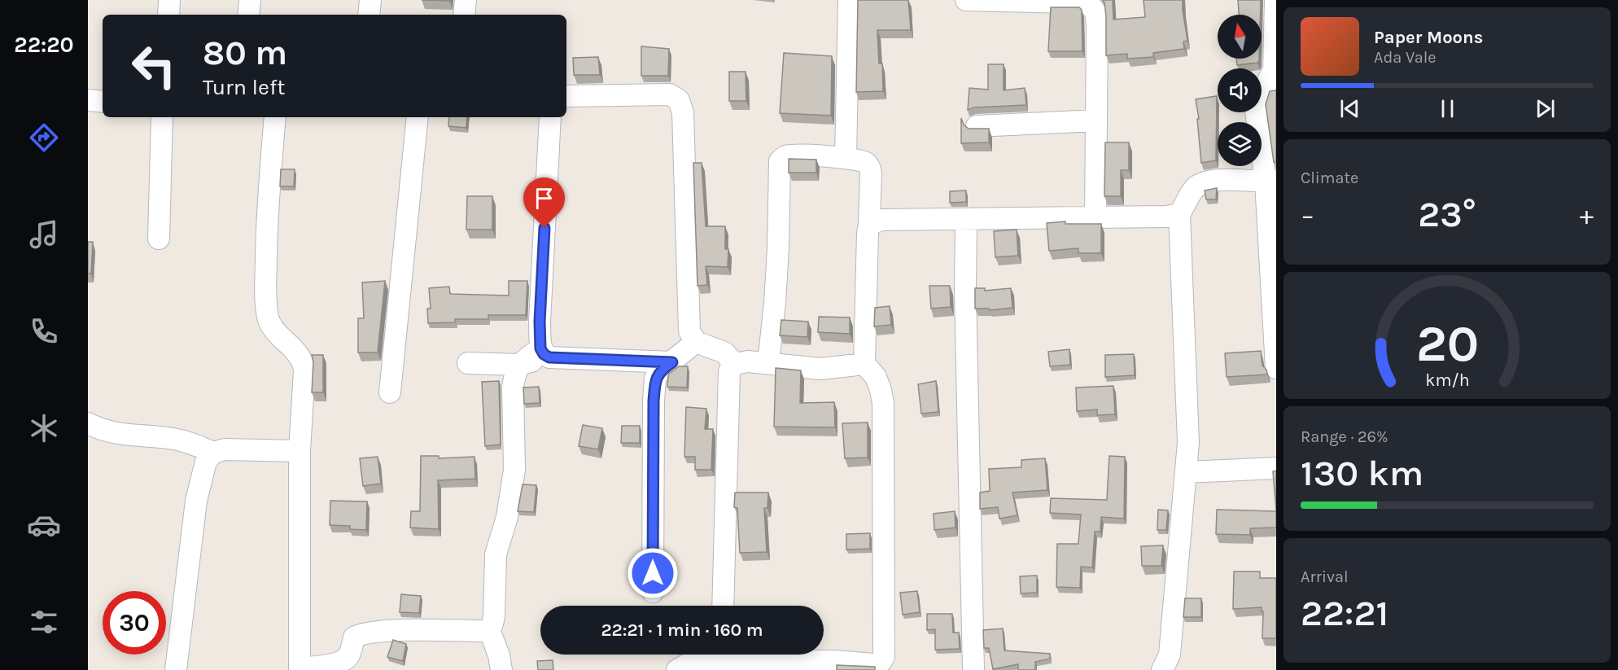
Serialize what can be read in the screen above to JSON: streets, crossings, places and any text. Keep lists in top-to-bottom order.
{
  "north": "top",
  "page": {
    "tabs": "22:20",
    "turn": ["80 m", "Turn left"],
    "song": ["Paper Moons", "Ada Vale"],
    "tile": [
      "Climate",
      ["Range · 26%", "130 km"],
      ["Arrival", "22:21"]
    ],
    "heat": ["−", "23°", "+"],
    "limit": "30",
    "trip": "22:21 · 1 min · 160 m",
    "gauge": ["20", "km/h"]
  }
}
